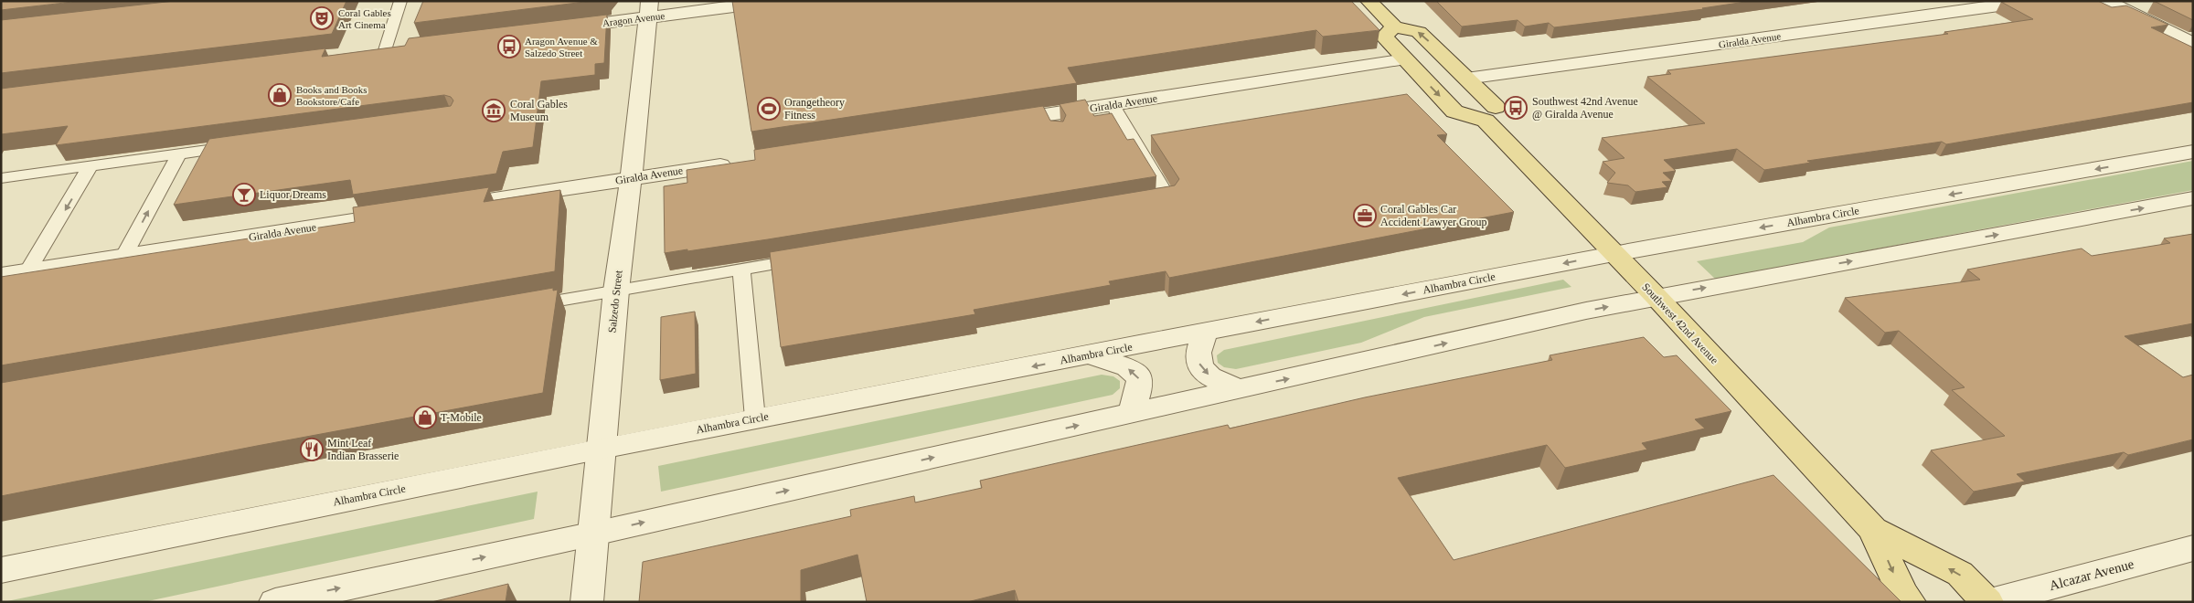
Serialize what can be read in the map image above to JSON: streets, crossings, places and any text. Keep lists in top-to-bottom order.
{
  "streets": {
    "main road": ["Southwest 42nd Avenue"],
    "street": [
      "Aragon Avenue",
      "Giralda Avenue",
      "Alhambra Circle",
      "Salzedo Street",
      "Alcazar Avenue"
    ]
  },
  "crossings": [
    ["Aragon Avenue", "Salzedo Street"],
    ["Giralda Avenue", "Salzedo Street"],
    ["Giralda Avenue", "Southwest 42nd Avenue"],
    ["Alhambra Circle", "Salzedo Street"],
    ["Alhambra Circle", "Southwest 42nd Avenue"],
    ["Southwest 42nd Avenue", "Alcazar Avenue"]
  ],
  "places": {
    "theatre": ["Coral Gables Art Cinema"],
    "bus stop": ["Aragon Avenue & Salzedo Street", "Southwest 42nd Avenue @ Giralda Avenue"],
    "shop": ["Books and Books Bookstore/Cafe", "T-Mobile"],
    "sports": ["Orangetheory Fitness"],
    "museum": ["Coral Gables Museum"],
    "bar": ["Liquor Dreams"],
    "office": ["Coral Gables Car Accident Lawyer Group"],
    "restaurant": ["Mint Leaf Indian Brasserie"]
  }
}
